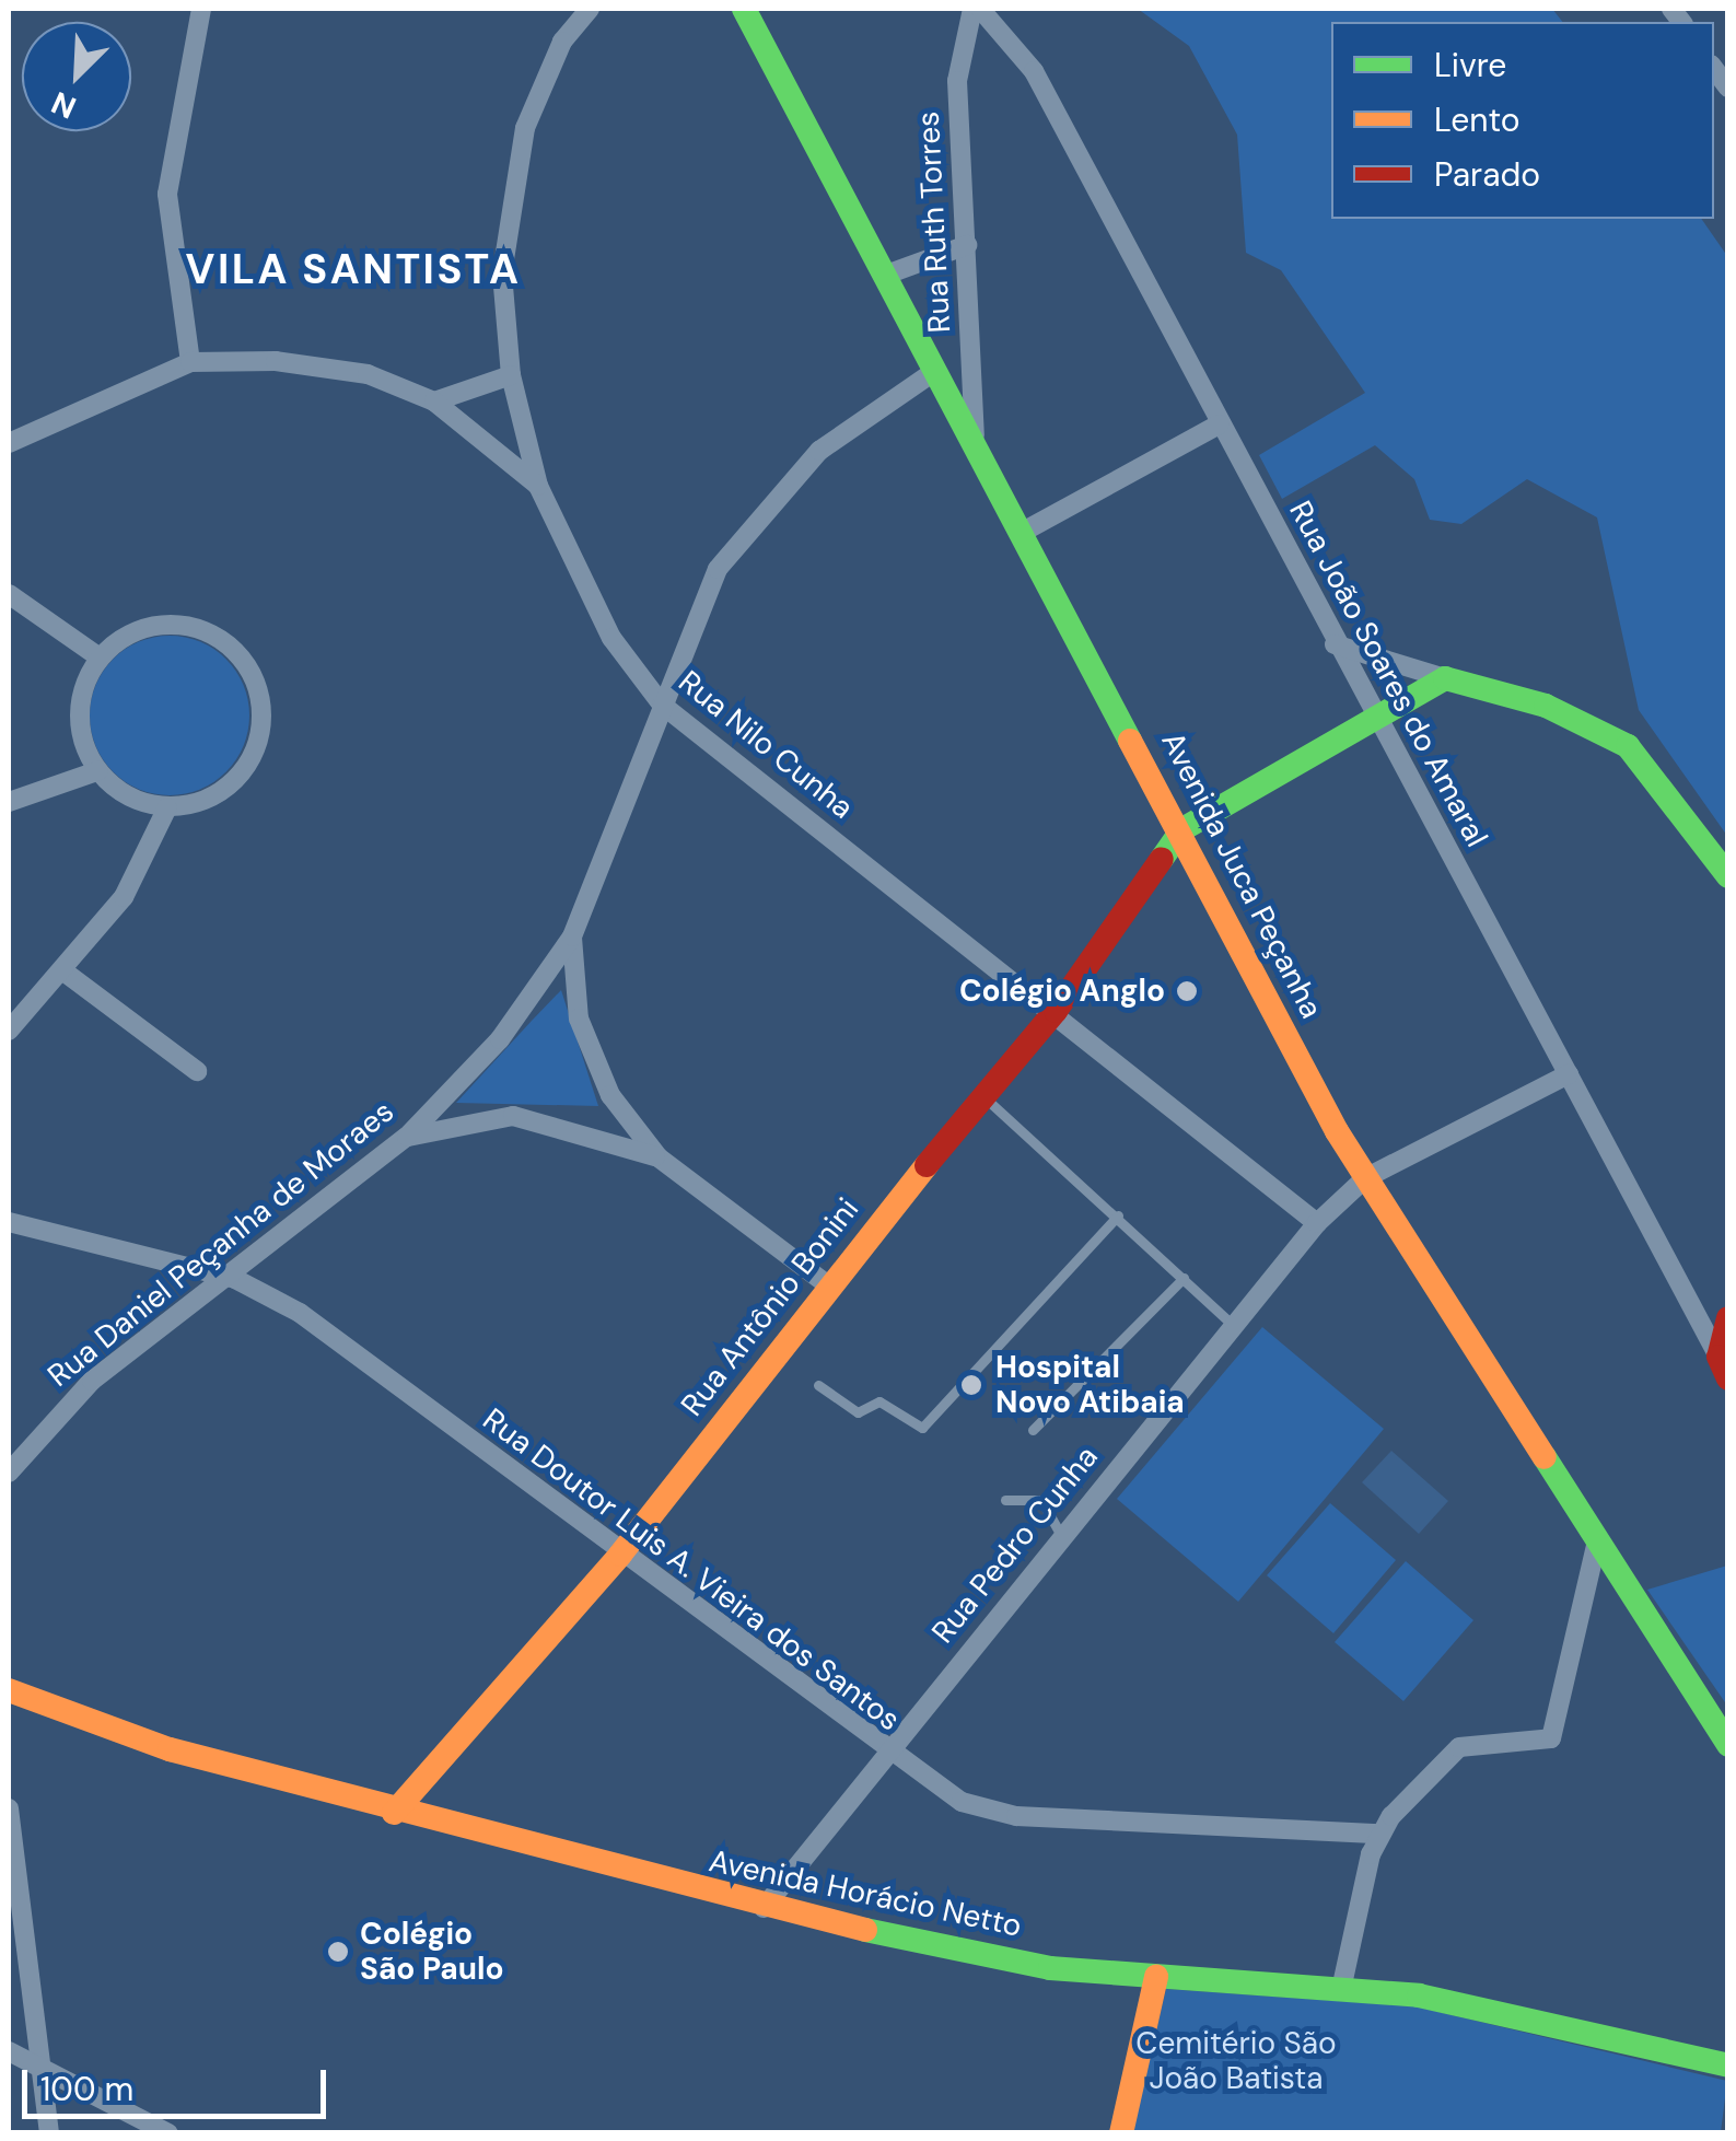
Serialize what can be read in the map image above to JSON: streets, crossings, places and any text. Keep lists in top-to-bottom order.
{
  "streets": {
    "main road": ["Avenida Juca Peçanha", "Rua Antônio Bonini", "Avenida Horácio Netto"],
    "street": [
      "Rua Ruth Torres",
      "Rua João Soares do Amaral",
      "Rua Nilo Cunha",
      "Rua Daniel Peçanha de Moraes",
      "Rua Pedro Cunha",
      "Rua Doutor Luis A. Vieira dos Santos"
    ]
  },
  "crossings": [
    ["Rua Ruth Torres", "Rua João Soares do Amaral"],
    ["Rua Ruth Torres", "Avenida Juca Peçanha"],
    ["Rua João Soares do Amaral", "Rua Pedro Cunha"],
    ["Rua Nilo Cunha", "Rua Daniel Peçanha de Moraes"],
    ["Rua Nilo Cunha", "Rua Antônio Bonini"],
    ["Rua Nilo Cunha", "Rua Pedro Cunha"],
    ["Avenida Juca Peçanha", "Rua Daniel Peçanha de Moraes"],
    ["Avenida Juca Peçanha", "Rua Antônio Bonini"],
    ["Avenida Juca Peçanha", "Rua Pedro Cunha"],
    ["Rua Daniel Peçanha de Moraes", "Rua Doutor Luis A. Vieira dos Santos"],
    ["Rua Antônio Bonini", "Rua Doutor Luis A. Vieira dos Santos"],
    ["Rua Antônio Bonini", "Avenida Horácio Netto"],
    ["Rua Pedro Cunha", "Rua Doutor Luis A. Vieira dos Santos"],
    ["Rua Pedro Cunha", "Avenida Horácio Netto"]
  ],
  "districts": ["VILA SANTISTA"],
  "parks": ["Cemitério São João Batista"],
  "places": ["Colégio Anglo", "Hospital Novo Atibaia", "Colégio São Paulo"],
  "legend": ["Livre", "Lento", "Parado"],
  "scale_bar": "100 m",
  "north": "bottom left"
}
